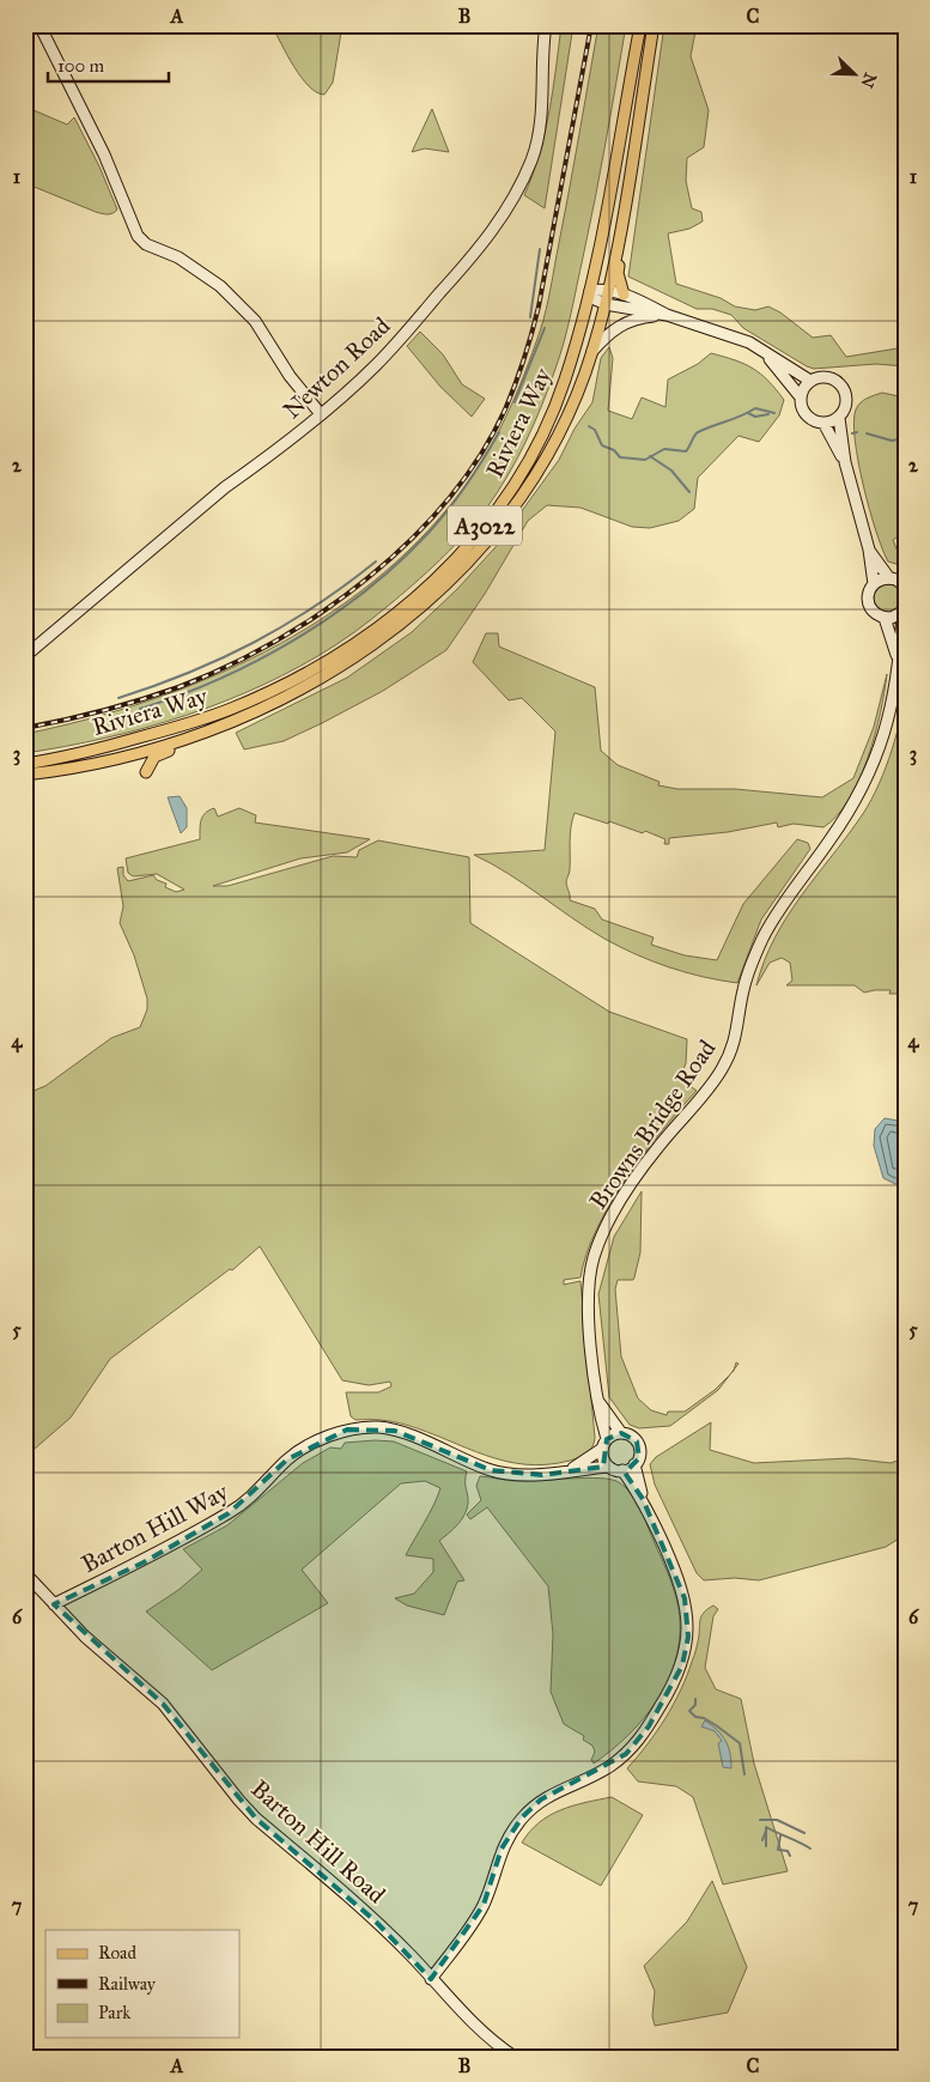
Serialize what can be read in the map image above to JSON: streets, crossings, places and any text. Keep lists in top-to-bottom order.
{
  "streets": {
    "main road": ["Riviera Way", "A3022"],
    "street": [
      "Newton Road",
      "Browns Bridge Road",
      "Barton Hill Way",
      "Barton Hill Road"
    ]
  },
  "crossings": [
    ["Riviera Way", "Browns Bridge Road"],
    ["Browns Bridge Road", "Barton Hill Way"],
    ["Barton Hill Way", "Barton Hill Road"]
  ],
  "legend": ["Road", "Railway", "Park"],
  "scale_bar": "100 m",
  "north": "bottom right",
  "grid": {
    "columns": ["A", "B", "C"],
    "rows": [
      "1",
      "2",
      "3",
      "4",
      "5",
      "6",
      "7"
    ]
  }
}
